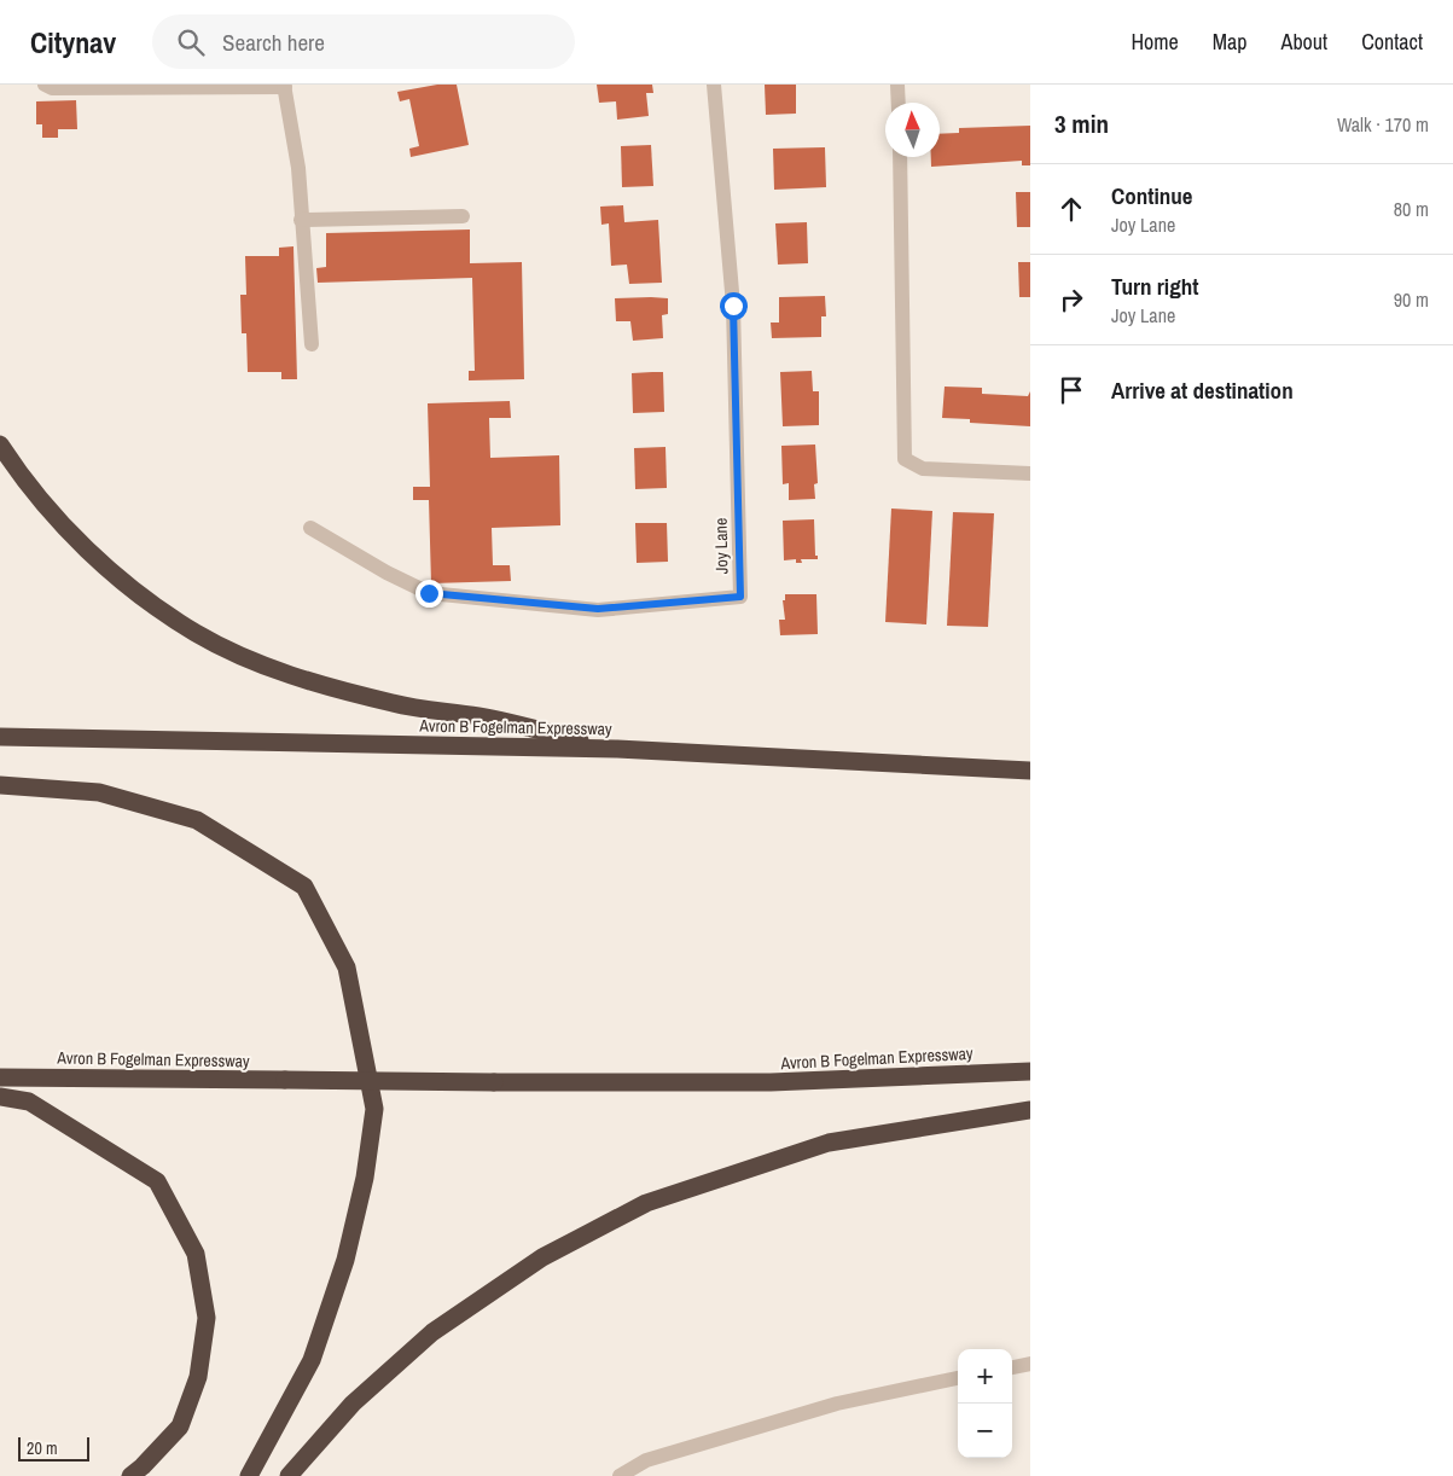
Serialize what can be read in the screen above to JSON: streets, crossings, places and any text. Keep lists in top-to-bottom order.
{
  "streets": {
    "highway": ["Avron B Fogelman Expressway"],
    "street": ["Joy Lane"]
  },
  "scale_bar": "20 m",
  "north": "top",
  "page": {
    "header": "Citynav",
    "search": "Search here",
    "nav": [
      "Home",
      "Map",
      "About",
      "Contact"
    ],
    "heading": ["3 min", "Walk · 170 m"],
    "list": [
      ["Continue", "Joy Lane", "80 m"],
      ["Turn right", "Joy Lane", "90 m"],
      "Arrive at destination"
    ],
    "map_buttons": ["+", "−"],
    "scale": "20 m"
  }
}
